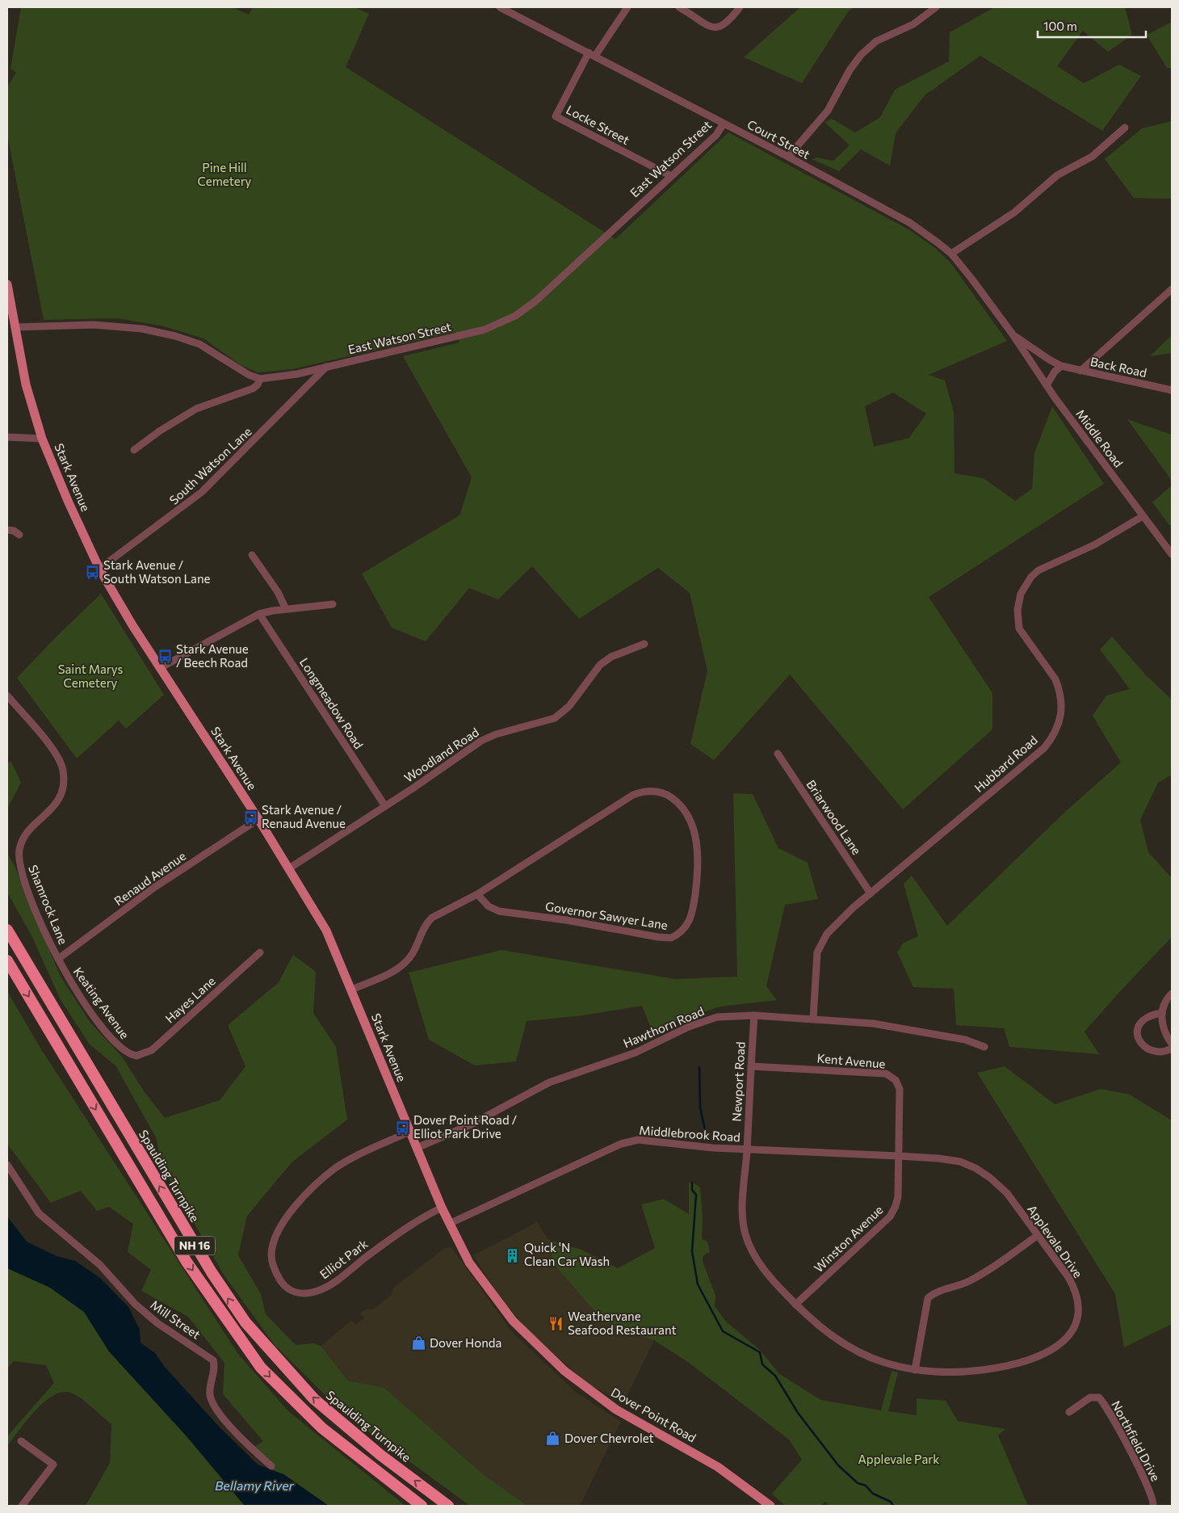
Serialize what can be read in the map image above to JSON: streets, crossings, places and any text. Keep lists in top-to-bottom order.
{
  "streets": {
    "highway": ["Spaulding Turnpike", "NH 16"],
    "main road": ["Stark Avenue", "Dover Point Road"],
    "street": [
      "Locke Street",
      "Court Street",
      "East Watson Street",
      "Back Road",
      "Middle Road",
      "South Watson Lane",
      "Longmeadow Road",
      "Woodland Road",
      "Hubbard Road",
      "Briarwood Lane",
      "Renaud Avenue",
      "Shamrock Lane",
      "Governor Sawyer Lane",
      "Hayes Lane",
      "Keating Avenue",
      "Hawthorn Road",
      "Kent Avenue",
      "Newport Road",
      "Middlebrook Road",
      "Winston Avenue",
      "Applevale Drive",
      "Elliot Park",
      "Mill Street",
      "Northfield Drive"
    ]
  },
  "crossings": [
    ["Locke Street", "Court Street"],
    ["Locke Street", "East Watson Street"],
    ["Court Street", "East Watson Street"],
    ["Court Street", "Back Road"],
    ["Court Street", "Middle Road"],
    ["East Watson Street", "South Watson Lane"],
    ["Back Road", "Middle Road"],
    ["Middle Road", "Hubbard Road"],
    ["South Watson Lane", "Stark Avenue"],
    ["Stark Avenue", "Woodland Road"],
    ["Stark Avenue", "Renaud Avenue"],
    ["Stark Avenue", "Governor Sawyer Lane"],
    ["Stark Avenue", "Hawthorn Road"],
    ["Stark Avenue", "Middlebrook Road"],
    ["Stark Avenue", "Elliot Park"],
    ["Stark Avenue", "Dover Point Road"],
    ["Longmeadow Road", "Woodland Road"],
    ["Hubbard Road", "Briarwood Lane"],
    ["Hubbard Road", "Hawthorn Road"],
    ["Renaud Avenue", "Shamrock Lane"],
    ["Renaud Avenue", "Keating Avenue"],
    ["Shamrock Lane", "Keating Avenue"],
    ["Hayes Lane", "Keating Avenue"],
    ["Hawthorn Road", "Newport Road"],
    ["Kent Avenue", "Newport Road"],
    ["Kent Avenue", "Middlebrook Road"],
    ["Kent Avenue", "Winston Avenue"],
    ["Kent Avenue", "Applevale Drive"],
    ["Newport Road", "Middlebrook Road"],
    ["Newport Road", "Applevale Drive"],
    ["Middlebrook Road", "Winston Avenue"],
    ["Middlebrook Road", "Applevale Drive"],
    ["Winston Avenue", "Applevale Drive"]
  ],
  "water": ["Bellamy River"],
  "parks": ["Pine Hill Cemetery", "Saint Marys Cemetery", "Applevale Park"],
  "places": {
    "bus stop": [
      "Stark Avenue / South Watson Lane",
      "Stark Avenue / Beech Road",
      "Stark Avenue / Renaud Avenue",
      "Dover Point Road / Elliot Park Drive"
    ],
    "building": ["Quick 'N Clean Car Wash"],
    "restaurant": ["Weathervane Seafood Restaurant"],
    "shop": ["Dover Honda", "Dover Chevrolet"]
  },
  "scale_bar": "100 m"
}
